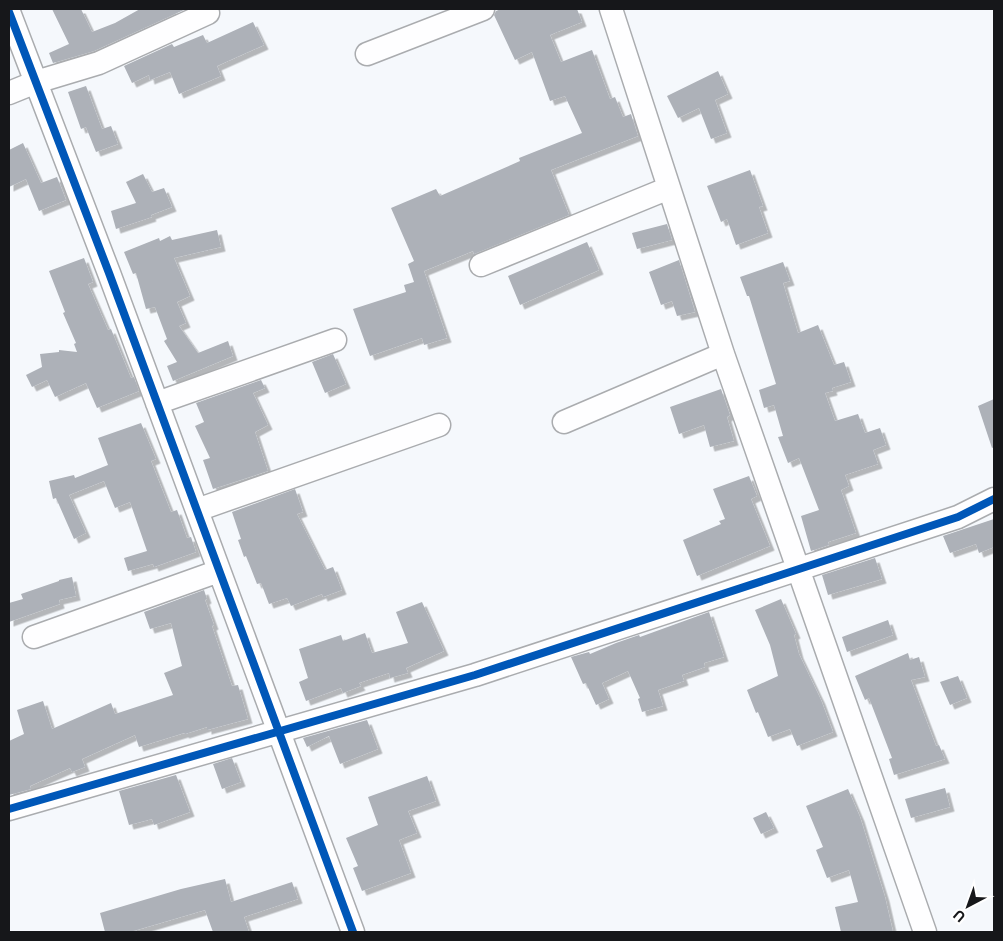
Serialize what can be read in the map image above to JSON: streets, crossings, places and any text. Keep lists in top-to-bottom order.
{
  "north": "bottom left"
}
